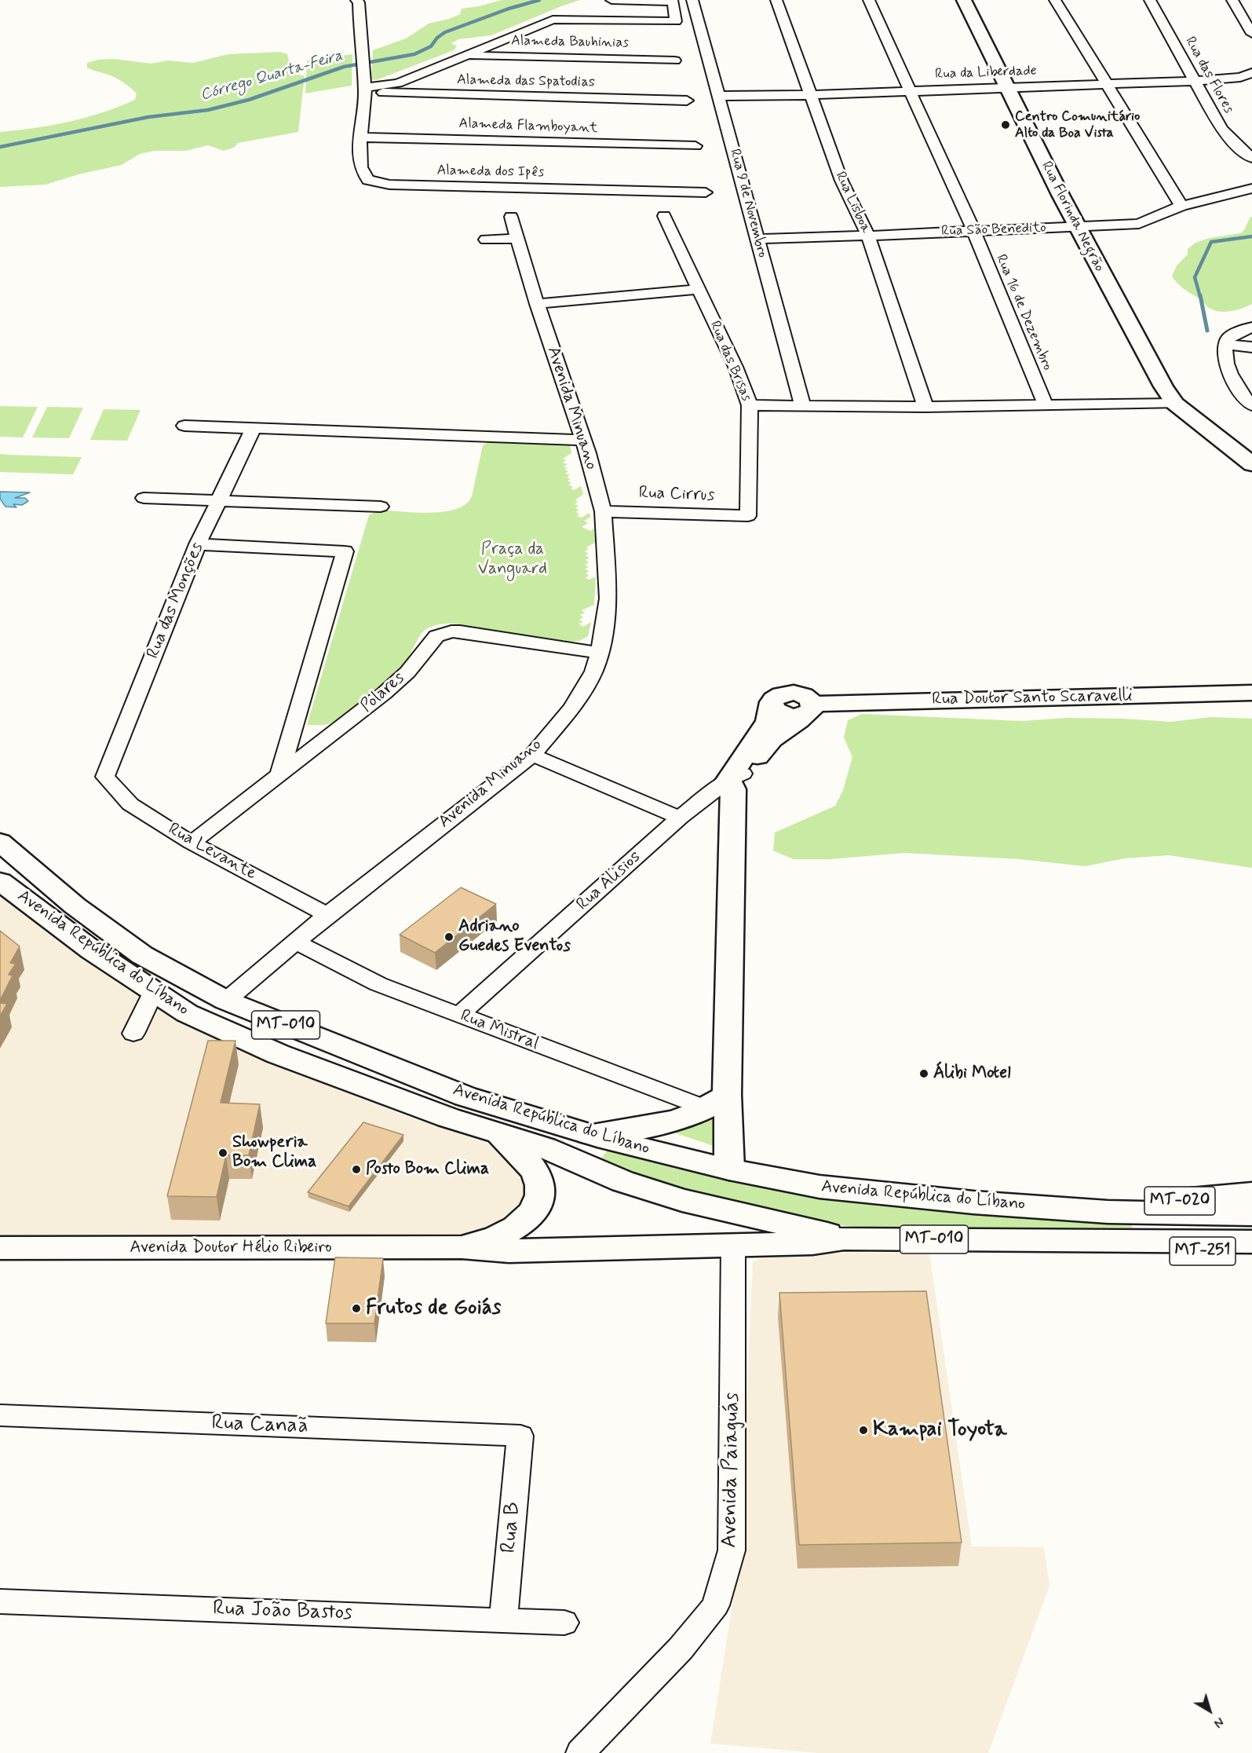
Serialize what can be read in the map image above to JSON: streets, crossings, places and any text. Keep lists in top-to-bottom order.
{
  "streets": {
    "main road": [
      "Rua Florinda Negrão",
      "Rua Doutor Santo Scaravelli",
      "Avenida República do Líbano",
      "MT-010",
      "MT-020",
      "Avenida Doutor Hélio Ribeiro",
      "MT-251"
    ],
    "street": [
      "Alameda Bauhinias",
      "Rua da Liberdade",
      "Rua das Flores",
      "Alameda das Spatodias",
      "Alameda Flamboyant",
      "Alameda dos Ipês",
      "Rua Lisboa",
      "Rua 9 de Novembro",
      "Rua São Benedito",
      "Rua 16 de Dezembro",
      "Rua das Brisas",
      "Avenida Minuano",
      "Rua Cirrus",
      "Rua das Monções",
      "Polares",
      "Rua Levante",
      "Rua Alisios",
      "Rua Mistral",
      "Rua Canaã",
      "Avenida Paiaguás",
      "Rua B",
      "Rua João Bastos"
    ]
  },
  "crossings": [
    ["Rua da Liberdade", "Rua das Flores"],
    ["Rua da Liberdade", "Rua Lisboa"],
    ["Rua da Liberdade", "Rua 9 de Novembro"],
    ["Rua da Liberdade", "Rua Florinda Negrão"],
    ["Rua da Liberdade", "Rua 16 de Dezembro"],
    ["Alameda das Spatodias", "Alameda dos Ipês"],
    ["Alameda Flamboyant", "Alameda dos Ipês"],
    ["Rua Lisboa", "Rua São Benedito"],
    ["Rua 9 de Novembro", "Rua São Benedito"],
    ["Rua Florinda Negrão", "Rua São Benedito"],
    ["Rua São Benedito", "Rua 16 de Dezembro"],
    ["Rua das Brisas", "Rua Cirrus"],
    ["Avenida Minuano", "Rua Cirrus"],
    ["Avenida Minuano", "Polares"],
    ["Avenida Minuano", "Rua Levante"],
    ["Avenida Minuano", "Avenida República do Líbano"],
    ["Avenida Minuano", "Rua Mistral"],
    ["Rua das Monções", "Rua Levante"],
    ["Polares", "Rua Levante"],
    ["Rua Alisios", "Rua Mistral"],
    ["Avenida República do Líbano", "MT-010"],
    ["Avenida República do Líbano", "MT-020"],
    ["MT-010", "MT-020"],
    ["MT-010", "Avenida Doutor Hélio Ribeiro"],
    ["MT-010", "MT-251"],
    ["MT-010", "Avenida Paiaguás"],
    ["Rua Canaã", "Rua B"],
    ["Rua B", "Rua João Bastos"]
  ],
  "water": ["Córrego Quarta-Feira"],
  "parks": ["Praça da Vanguard"],
  "places": [
    "Centro Comunitário Alto da Boa Vista",
    "Adriano Guedes Eventos",
    "Álibi Motel",
    "Showperia Bom Clima",
    "Posto Bom Clima",
    "Frutos de Goiás",
    "Kampai Toyota"
  ],
  "north": "bottom right"
}
